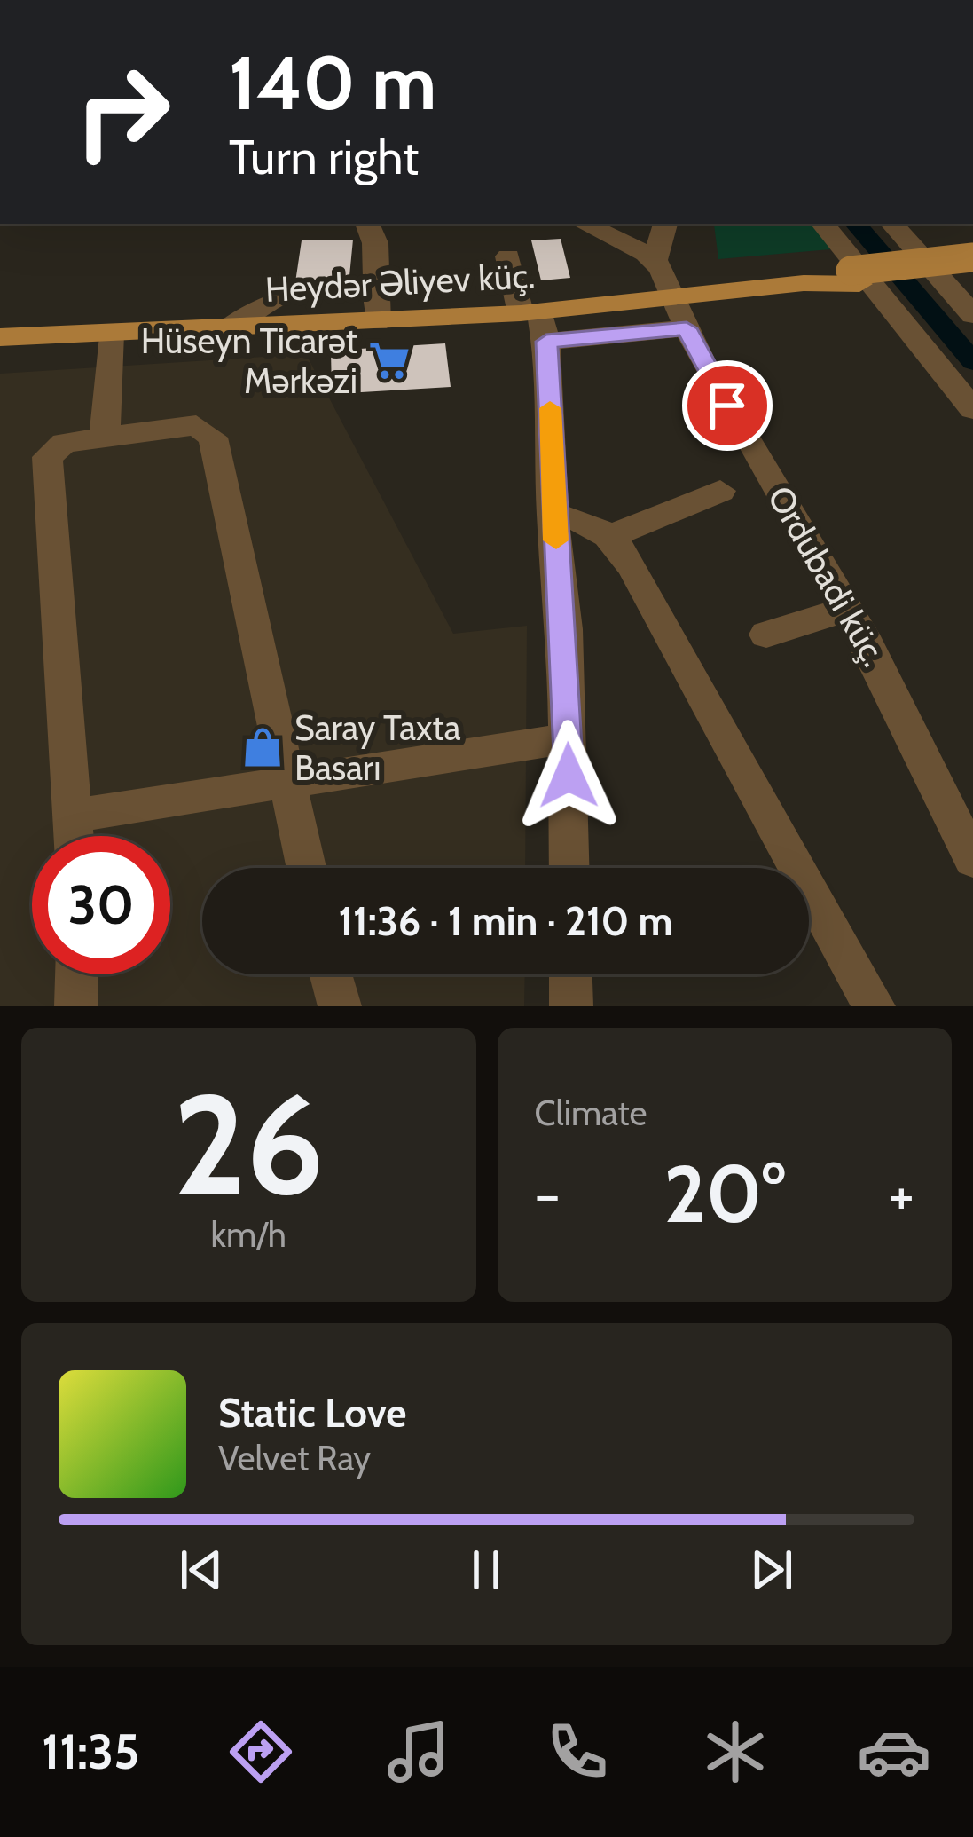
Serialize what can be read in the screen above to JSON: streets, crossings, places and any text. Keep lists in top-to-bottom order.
{
  "streets": {
    "main road": ["Heydər Əliyev küç."],
    "street": ["Ordubadi küç."]
  },
  "places": {
    "supermarket": ["Hüseyn Ticarət Mərkəzi"],
    "shop": ["Saray Taxta Basarı"]
  },
  "page": {
    "turn": ["140 m", "Turn right"],
    "limit": "30",
    "trip": "11:36 · 1 min · 210 m",
    "tile": [
      ["26", "km/h"],
      "Climate"
    ],
    "heat": ["−", "20°", "+"],
    "song": ["Static Love", "Velvet Ray"],
    "tabs": "11:35"
  }
}
